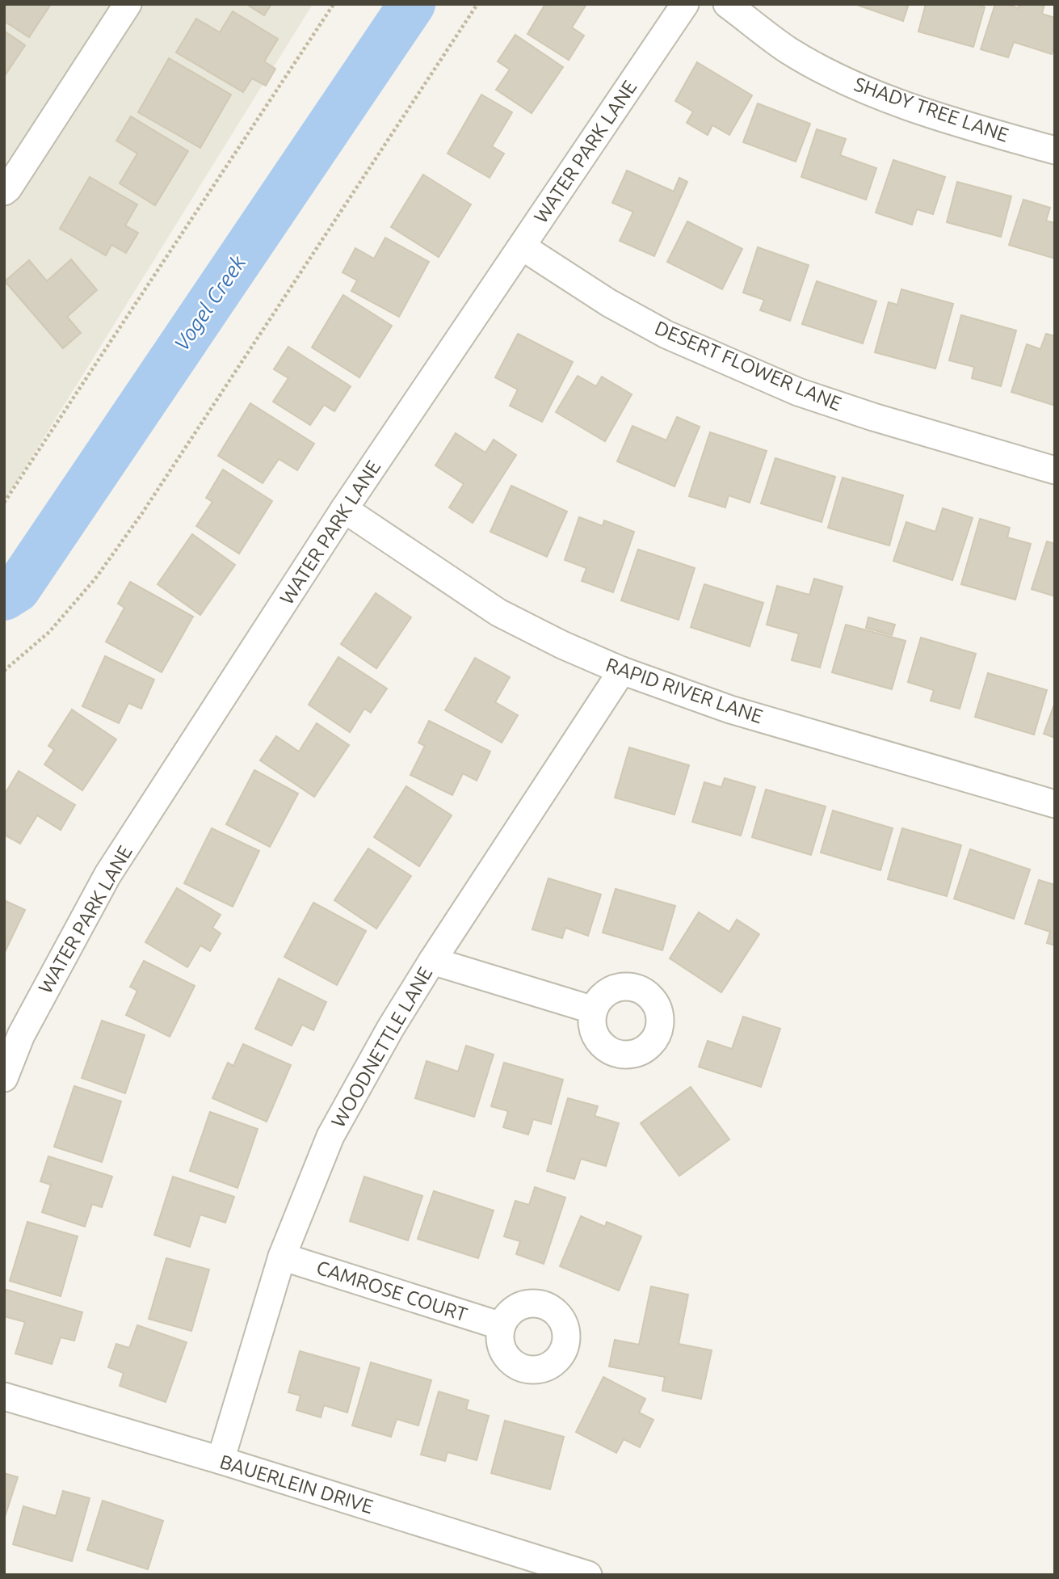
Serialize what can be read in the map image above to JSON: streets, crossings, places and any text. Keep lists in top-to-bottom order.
{
  "streets": {
    "street": [
      "SHADY TREE LANE",
      "WATER PARK LANE",
      "DESERT FLOWER LANE",
      "RAPID RIVER LANE",
      "WOODNETTLE LANE",
      "CAMROSE COURT",
      "BAUERLEIN DRIVE"
    ]
  },
  "crossings": [
    ["WATER PARK LANE", "DESERT FLOWER LANE"],
    ["WATER PARK LANE", "RAPID RIVER LANE"],
    ["RAPID RIVER LANE", "WOODNETTLE LANE"],
    ["WOODNETTLE LANE", "CAMROSE COURT"],
    ["WOODNETTLE LANE", "BAUERLEIN DRIVE"]
  ],
  "water": ["Vogel Creek"]
}
